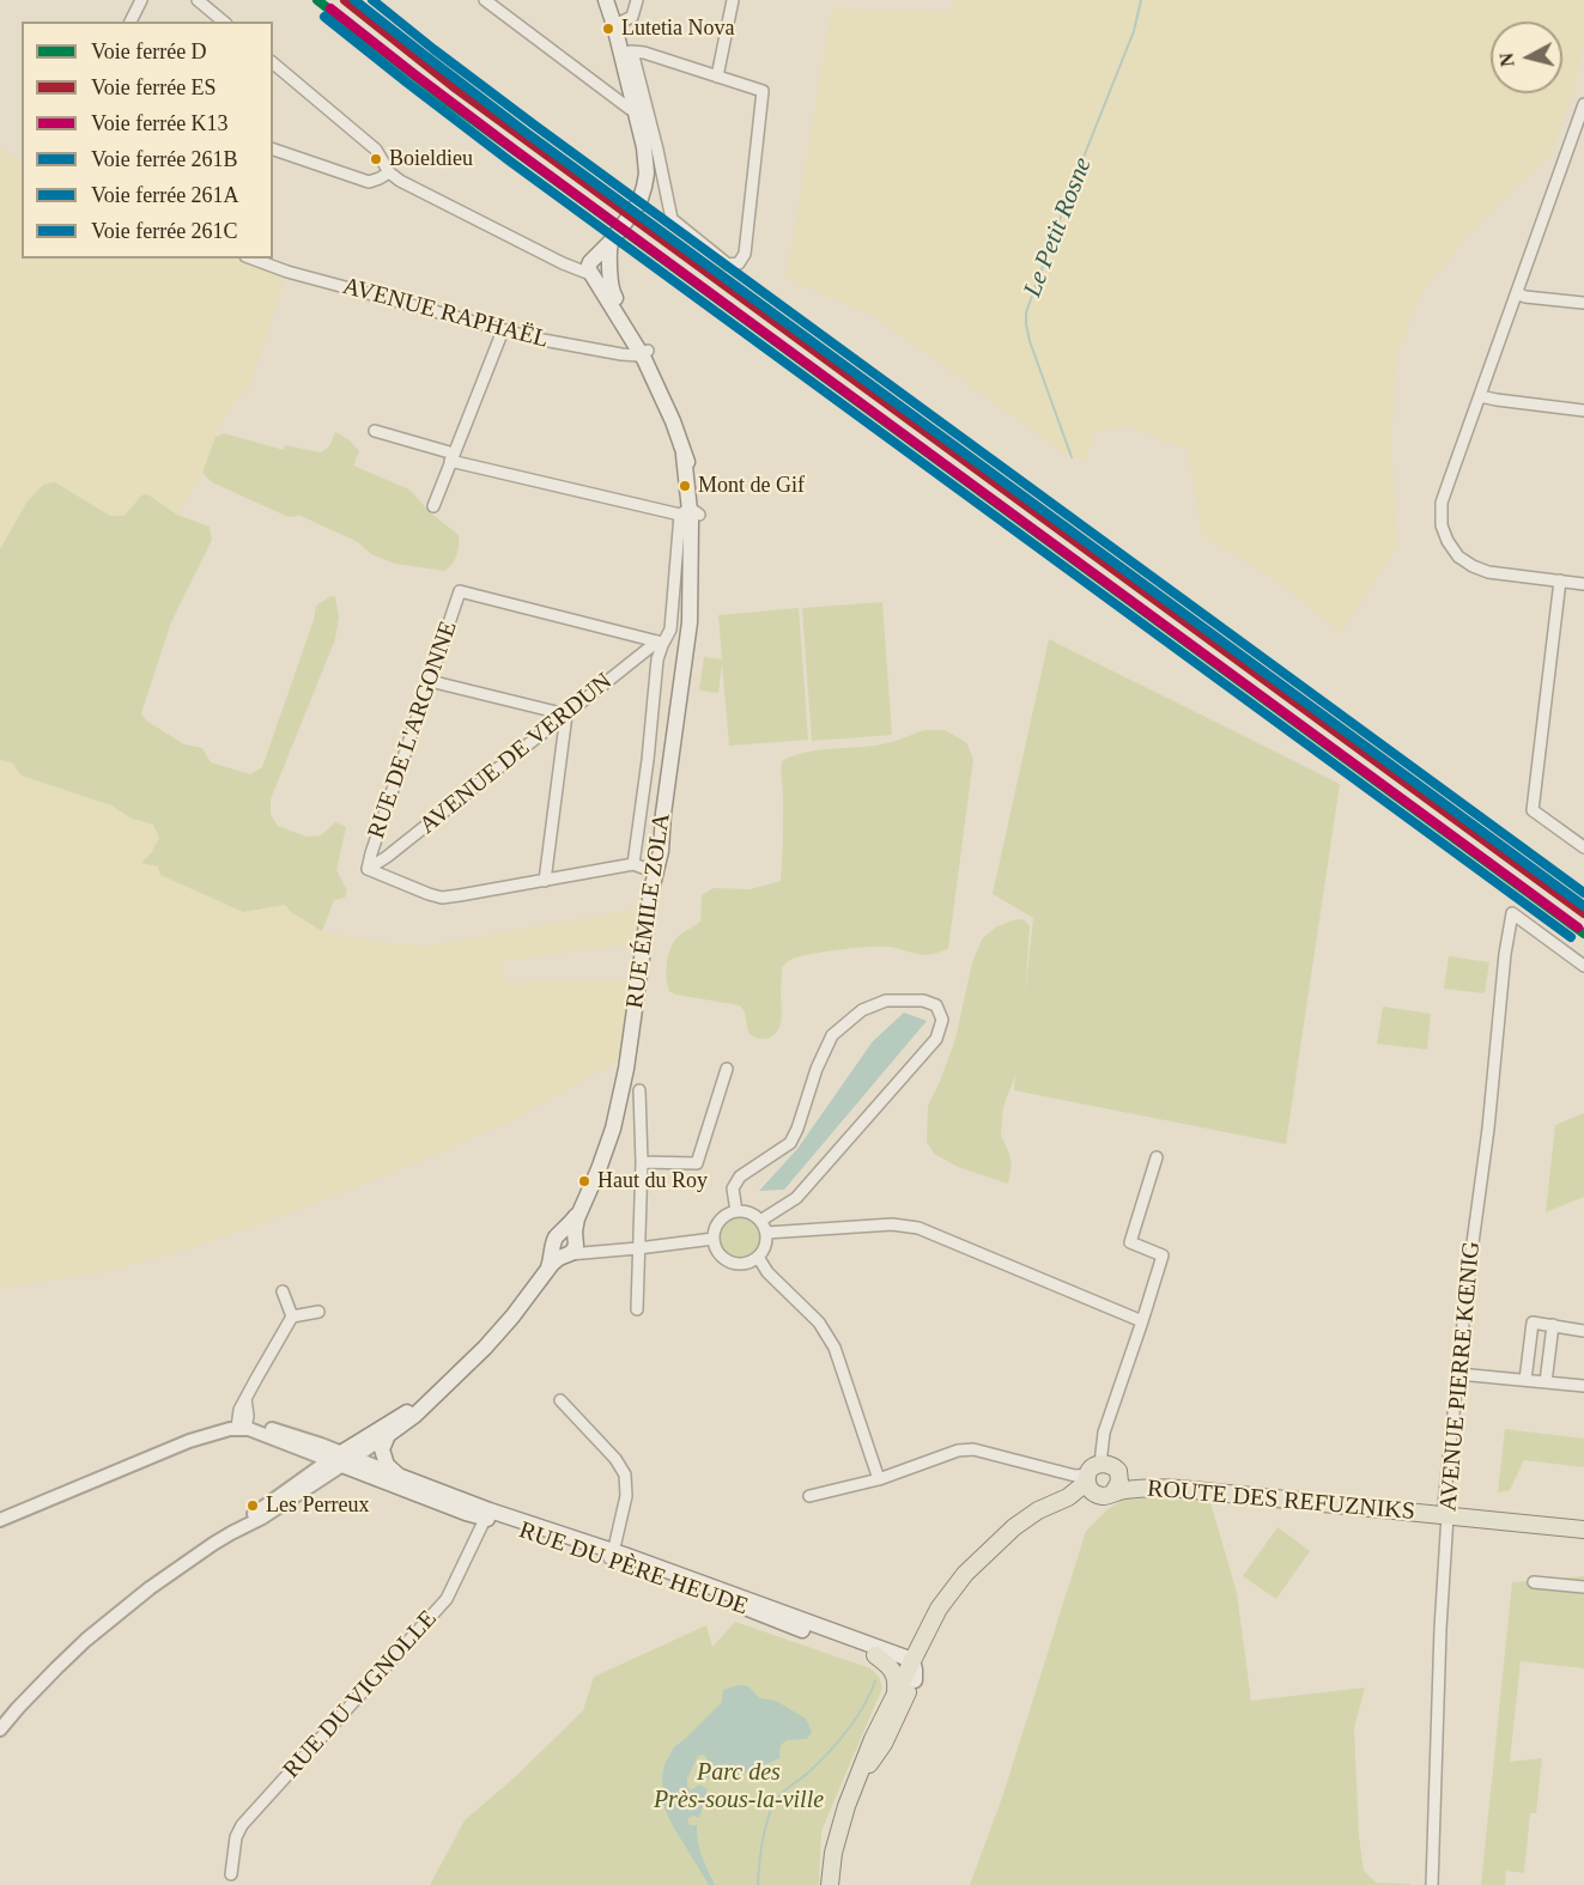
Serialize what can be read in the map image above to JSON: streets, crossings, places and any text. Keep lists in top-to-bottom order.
{
  "streets": {
    "main road": ["RUE ÉMILE ZOLA", "ROUTE DES REFUZNIKS", "RUE DU PÈRE HEUDE"],
    "street": [
      "AVENUE RAPHAËL",
      "RUE DE L'ARGONNE",
      "AVENUE DE VERDUN",
      "AVENUE PIERRE KŒNIG",
      "RUE DU VIGNOLLE"
    ]
  },
  "crossings": [
    ["AVENUE RAPHAËL", "RUE ÉMILE ZOLA"],
    ["RUE DE L'ARGONNE", "AVENUE DE VERDUN"],
    ["RUE ÉMILE ZOLA", "RUE DU PÈRE HEUDE"],
    ["AVENUE PIERRE KŒNIG", "ROUTE DES REFUZNIKS"],
    ["RUE DU PÈRE HEUDE", "RUE DU VIGNOLLE"]
  ],
  "water": ["Le Petit Rosne"],
  "parks": ["Parc des Près-sous-la-ville"],
  "places": [
    "Lutetia Nova",
    "Boieldieu",
    "Mont de Gif",
    "Haut du Roy",
    "Les Perreux"
  ],
  "lines": [
    "rail line D",
    "rail line ES",
    "rail line 261B",
    "rail line 261C",
    "rail line K13",
    "rail line 261A"
  ],
  "legend": [
    "Voie ferrée D",
    "Voie ferrée ES",
    "Voie ferrée K13",
    "Voie ferrée 261B",
    "Voie ferrée 261A",
    "Voie ferrée 261C"
  ],
  "north": "left"
}
